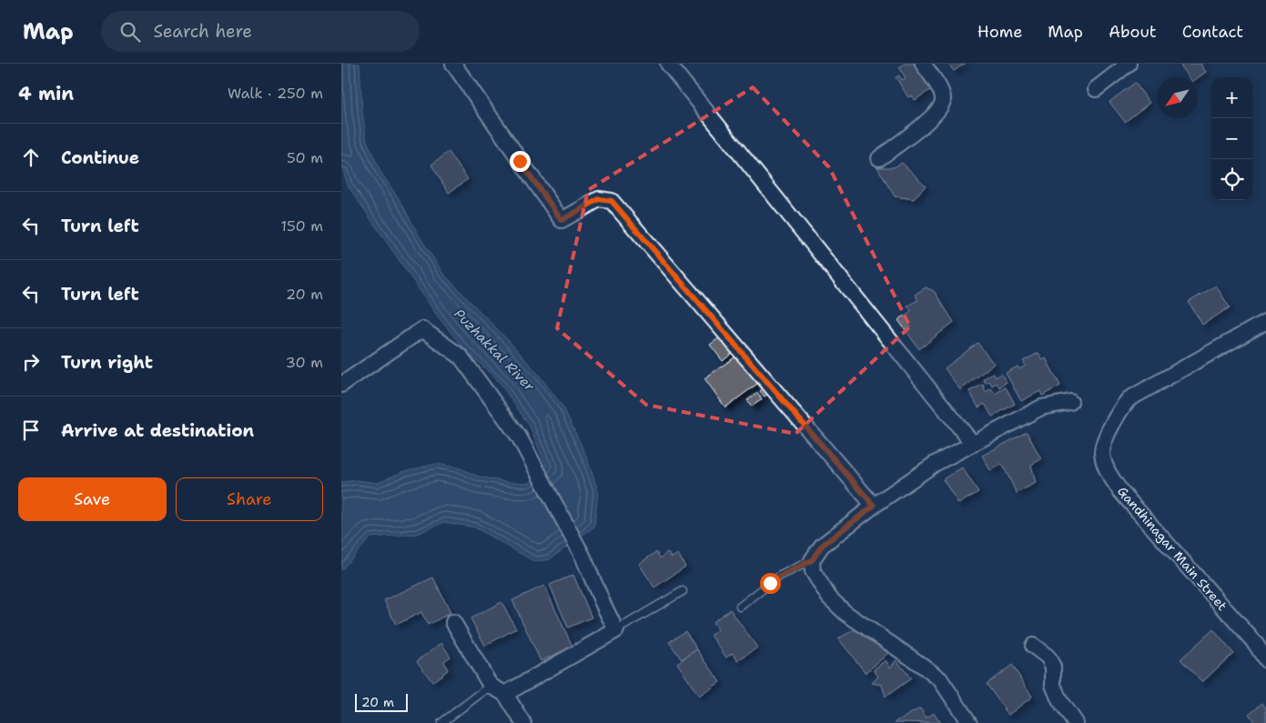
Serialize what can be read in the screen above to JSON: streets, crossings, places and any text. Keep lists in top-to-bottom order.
{
  "streets": {
    "street": ["Gandhinagar Main Street"]
  },
  "water": ["Puzhakkal River"],
  "scale_bar": "20 m",
  "north": "bottom left",
  "page": {
    "header": "Map",
    "search": "Search here",
    "nav": [
      "Home",
      "Map",
      "About",
      "Contact"
    ],
    "heading": ["4 min", "Walk · 250 m"],
    "map_buttons": ["+", "−"],
    "list": [
      ["Continue", "50 m"],
      ["Turn left", "150 m"],
      ["Turn left", "20 m"],
      ["Turn right", "30 m"],
      "Arrive at destination"
    ],
    "buttons": ["Save", "Share"],
    "scale": "20 m"
  }
}
